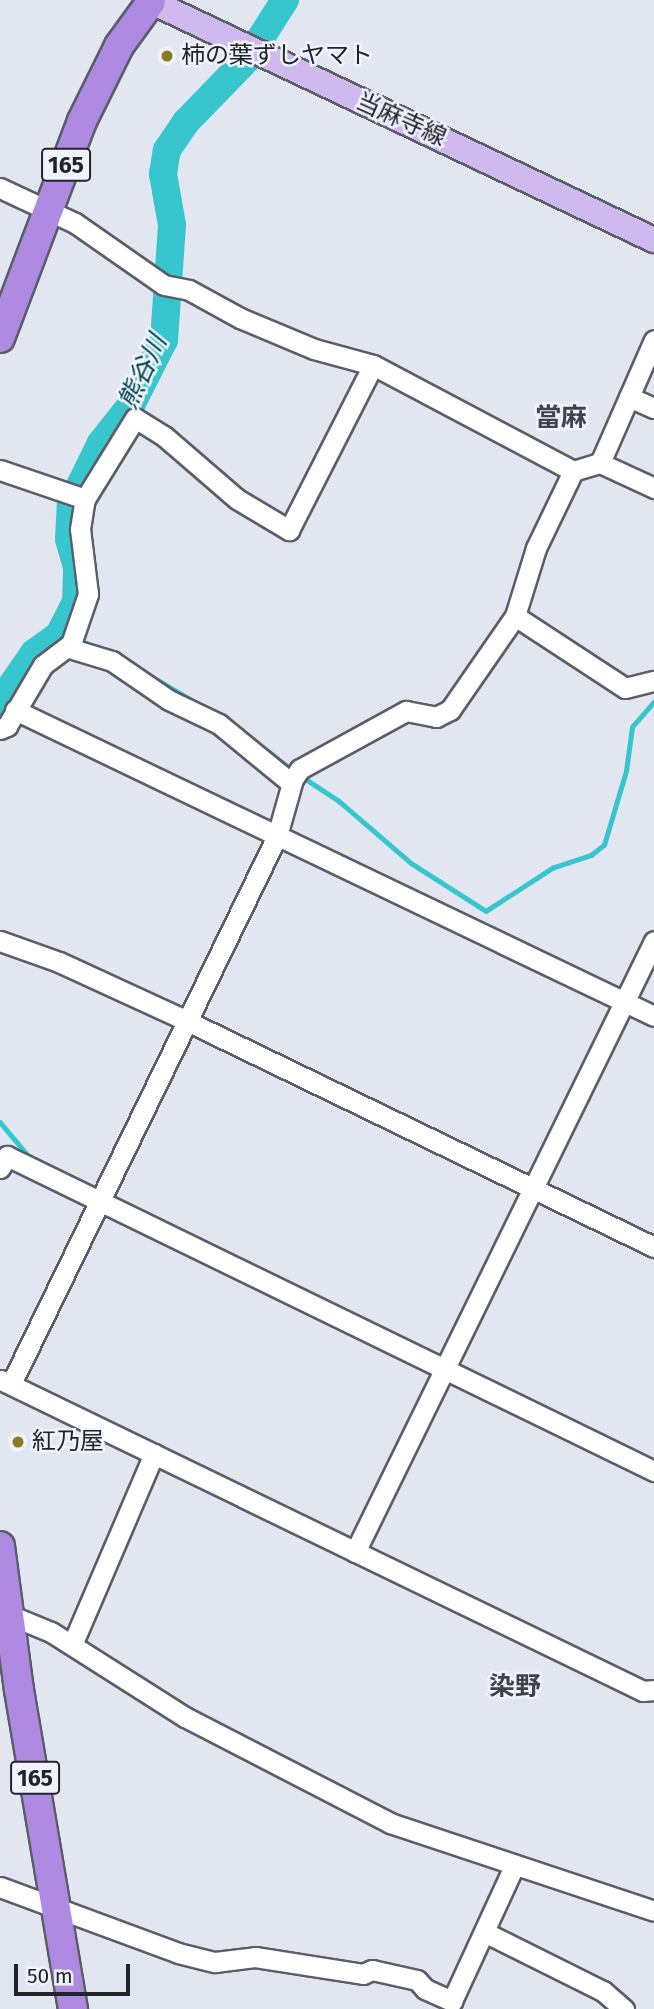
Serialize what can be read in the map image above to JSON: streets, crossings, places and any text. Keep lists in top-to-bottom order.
{
  "streets": {
    "highway": ["165"],
    "main road": ["当麻寺線"]
  },
  "crossings": [
    ["当麻寺線", "165"]
  ],
  "districts": ["當麻", "染野"],
  "water": ["熊谷川"],
  "places": ["柿の葉ずしヤマト", "紅乃屋"],
  "scale_bar": "50 m"
}
